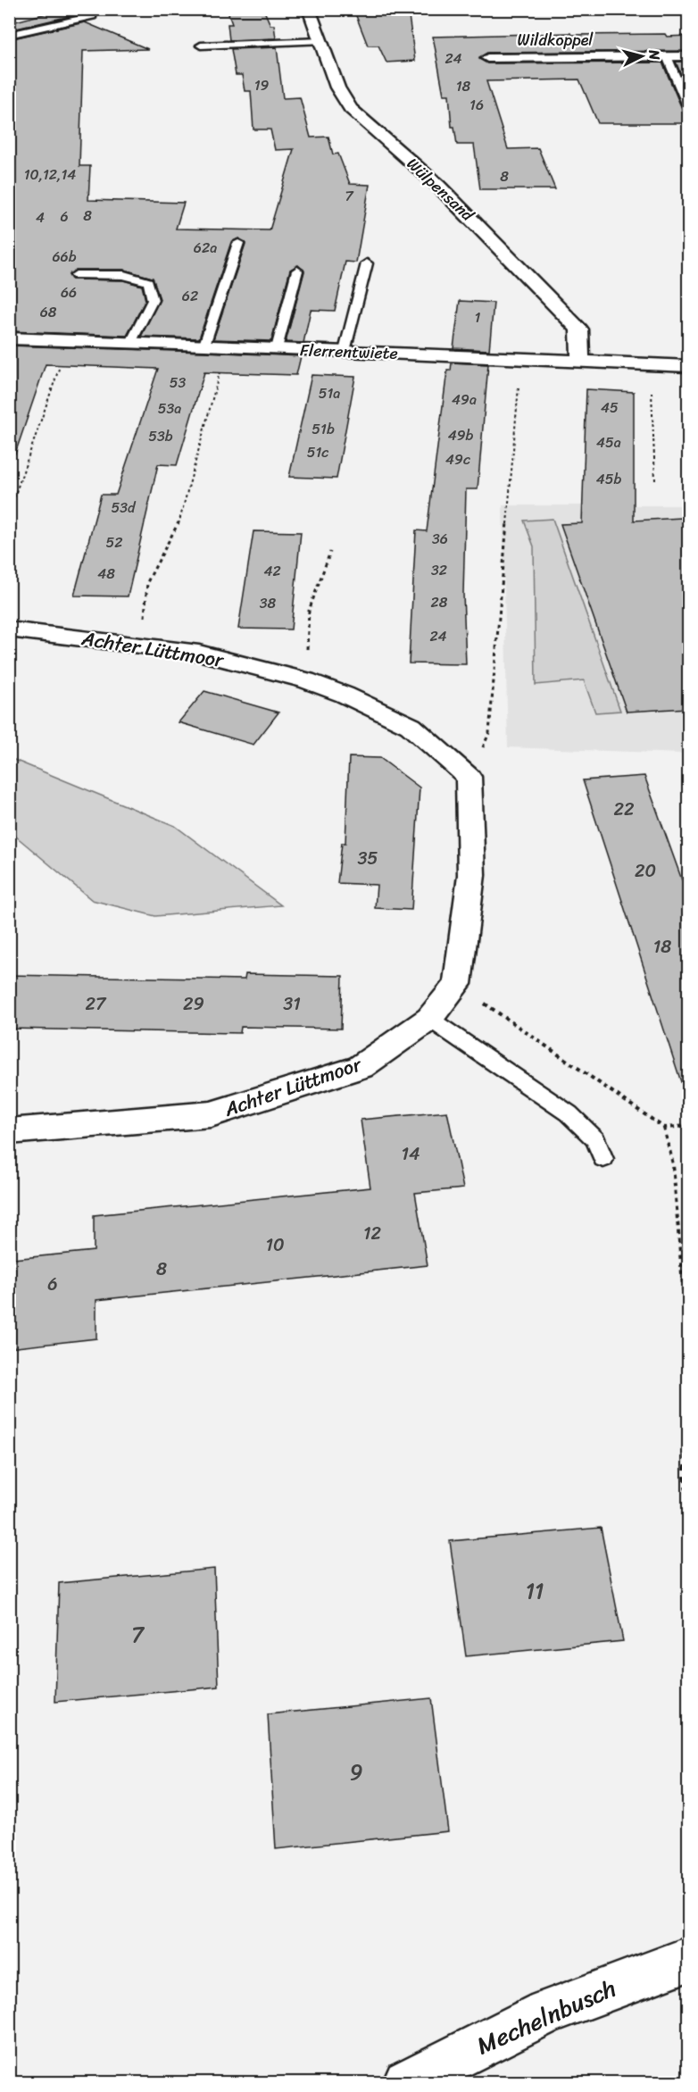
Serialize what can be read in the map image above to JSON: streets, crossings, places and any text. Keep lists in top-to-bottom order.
{
  "streets": {
    "street": [
      "Wildkoppel",
      "Wülpensand",
      "Flerrentwiete",
      "Achter Lüttmoor",
      "Mechelnbusch"
    ]
  },
  "crossings": [
    ["Wülpensand", "Flerrentwiete"]
  ],
  "house_numbers": [
    "24",
    "19",
    "18",
    "16",
    "10,12,14",
    "8",
    "7",
    "8",
    "6",
    "4",
    "62a",
    "66b",
    "66",
    "62",
    "68",
    "1",
    "53",
    "51a",
    "49a",
    "45",
    "53a",
    "51b",
    "49b",
    "53b",
    "45a",
    "51c",
    "49c",
    "45b",
    "53d",
    "36",
    "52",
    "32",
    "42",
    "48",
    "28",
    "38",
    "24",
    "22",
    "35",
    "20",
    "18",
    "27",
    "29",
    "31",
    "14",
    "12",
    "10",
    "8",
    "6",
    "11",
    "7",
    "9"
  ],
  "north": "right"
}
